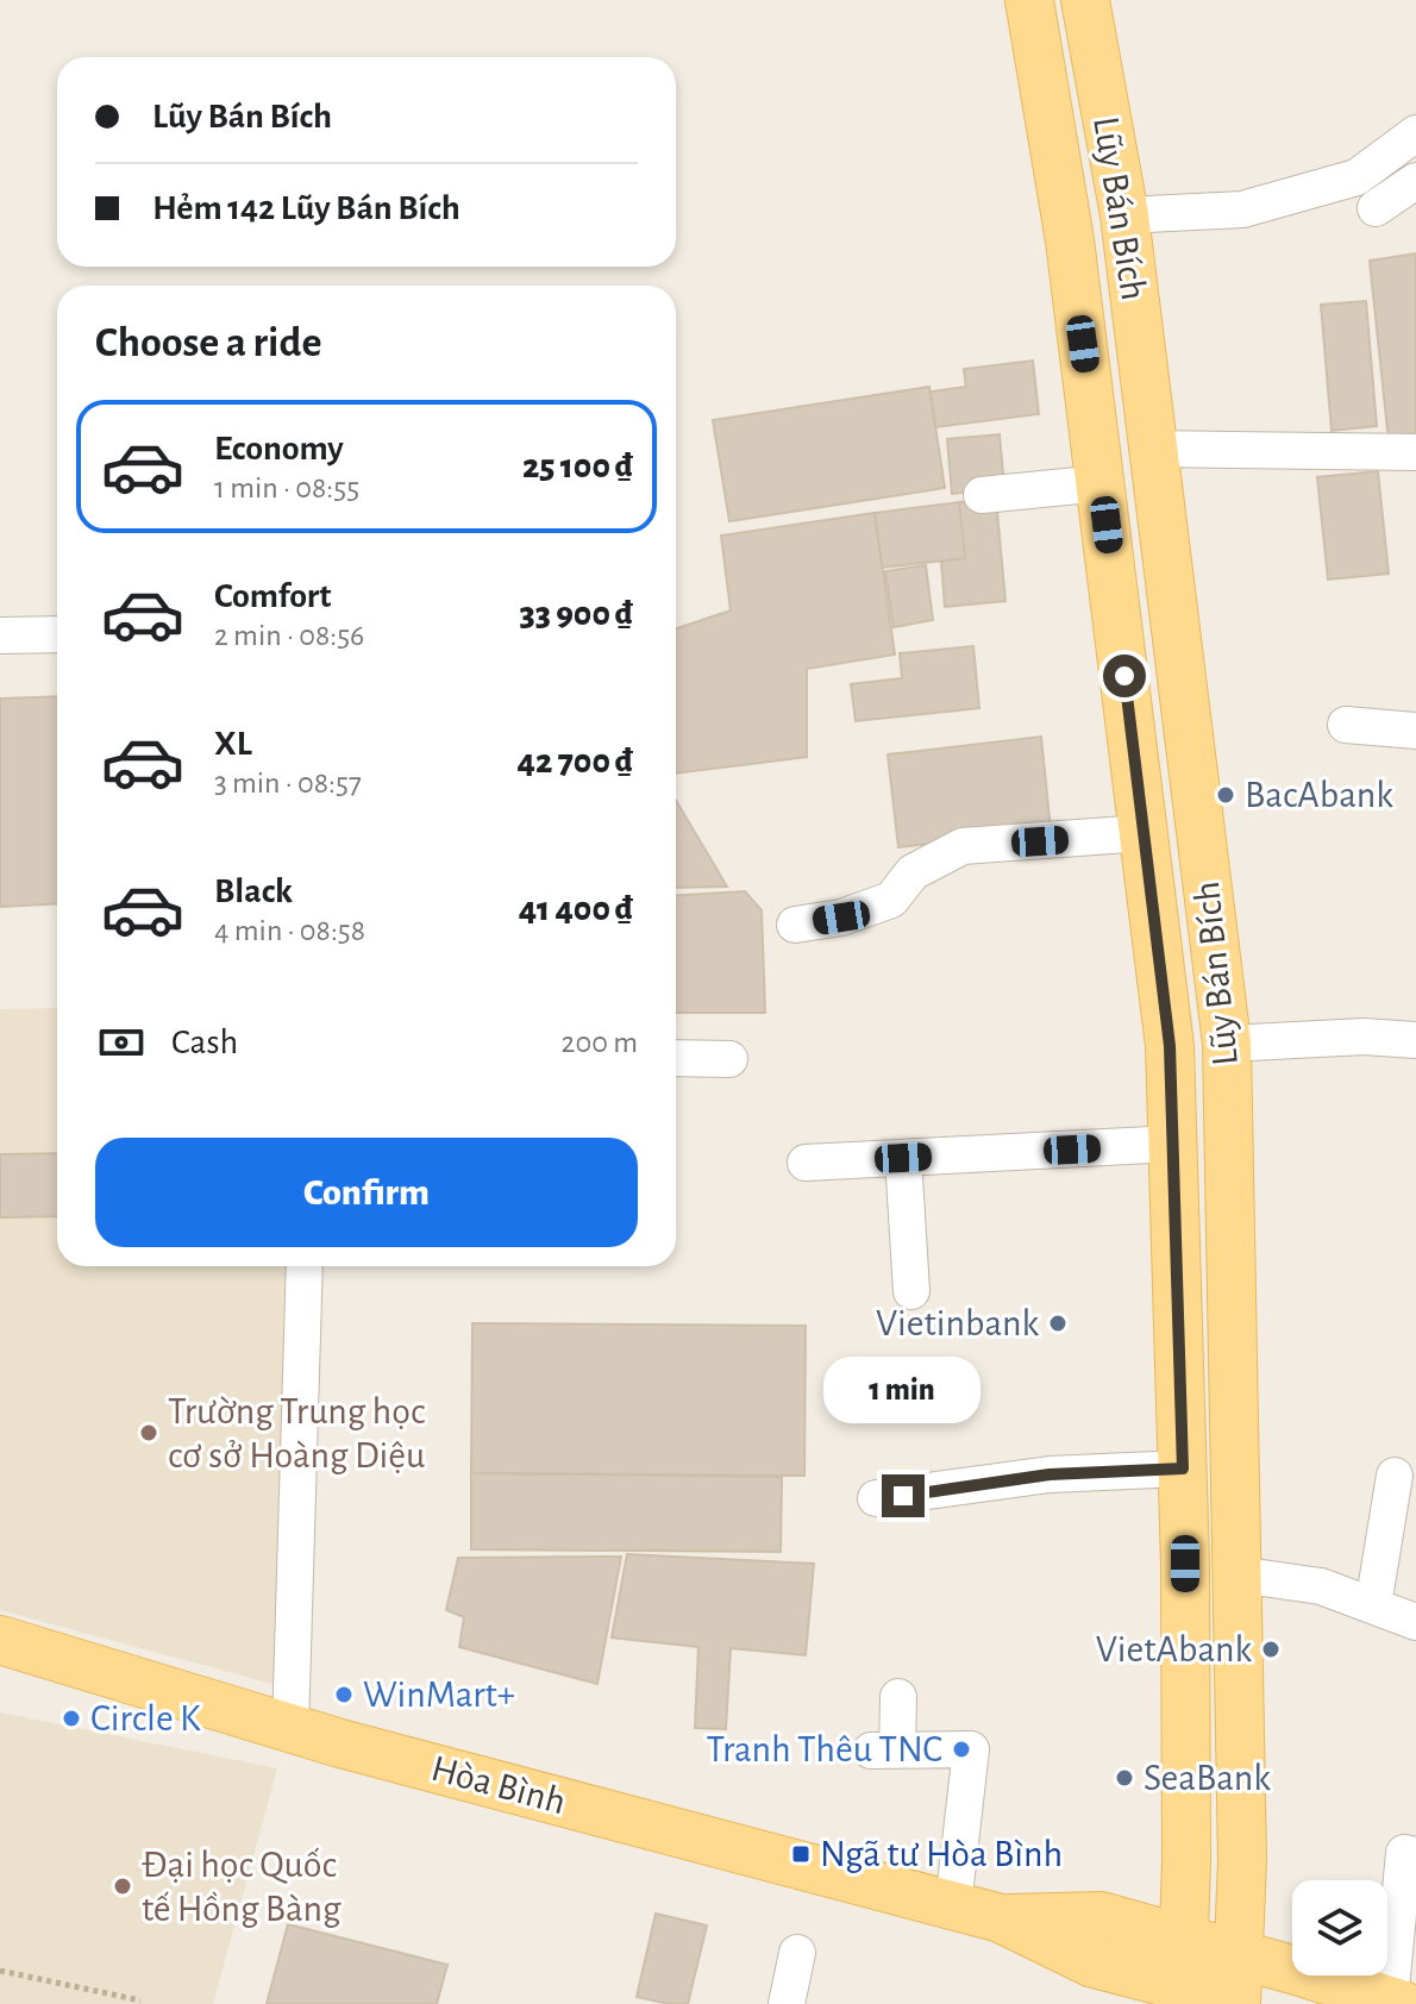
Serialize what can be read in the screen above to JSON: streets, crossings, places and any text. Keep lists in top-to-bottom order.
{
  "streets": {
    "main road": ["Lũy Bán Bích", "Hòa Bình"]
  },
  "crossings": [
    ["Lũy Bán Bích", "Hòa Bình"]
  ],
  "places": {
    "other": [
      "BacAbank",
      "Vietinbank",
      "Trường Trung học cơ sở Hoàng Diệu",
      "VietAbank",
      "WinMart+",
      "Circle K",
      "Tranh Thêu TNC",
      "SeaBank",
      "Đại học Quốc tế Hồng Bàng"
    ],
    "transit": ["Ngã tư Hòa Bình"]
  },
  "page": {
    "banner": ["Lũy Bán Bích", "Hẻm 142 Lũy Bán Bích"],
    "heading": "Choose a ride",
    "list": [
      {
        "name": "Economy",
        "note": "1 min · 08:55",
        "value": "25 100 ₫"
      },
      {
        "name": "Comfort",
        "note": "2 min · 08:56",
        "value": "33 900 ₫"
      },
      {
        "name": "XL",
        "note": "3 min · 08:57",
        "value": "42 700 ₫"
      },
      {
        "name": "Black",
        "note": "4 min · 08:58",
        "value": "41 400 ₫"
      }
    ],
    "pay": ["Cash", "200 m"],
    "buttons": "Confirm",
    "bubble": "1 min"
  }
}
